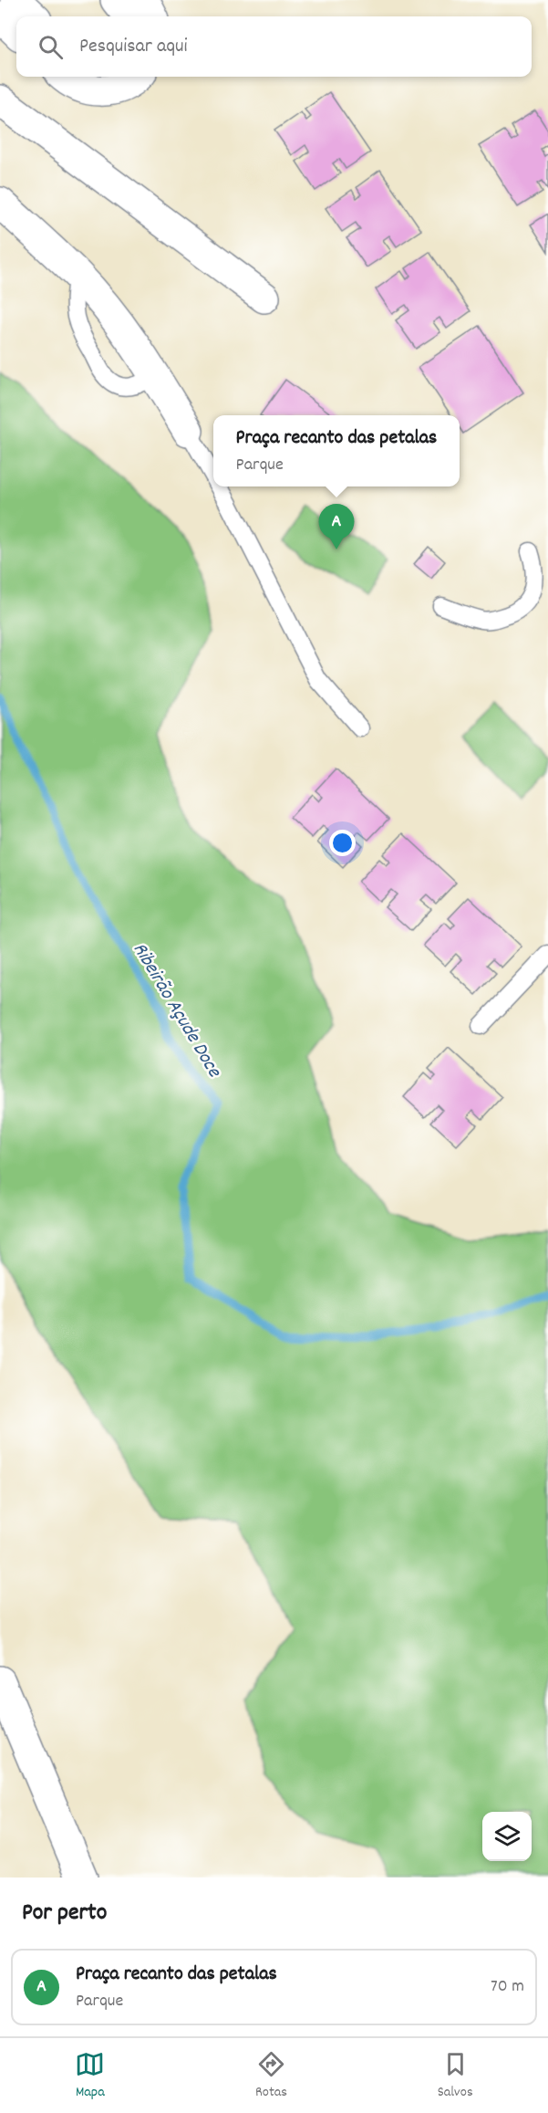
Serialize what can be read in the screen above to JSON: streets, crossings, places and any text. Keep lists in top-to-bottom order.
{
  "water": ["Ribeirão Açude Doce"],
  "page": {
    "search": "Pesquisar aqui",
    "popup": ["Praça recanto das petalas", "Parque"],
    "pins": "A",
    "heading": "Por perto",
    "list": [
      {
        "mark": "A",
        "name": "Praça recanto das petalas",
        "note": "Parque",
        "value": "70 m"
      }
    ],
    "nav": ["Mapa", "Rotas", "Salvos"]
  }
}
